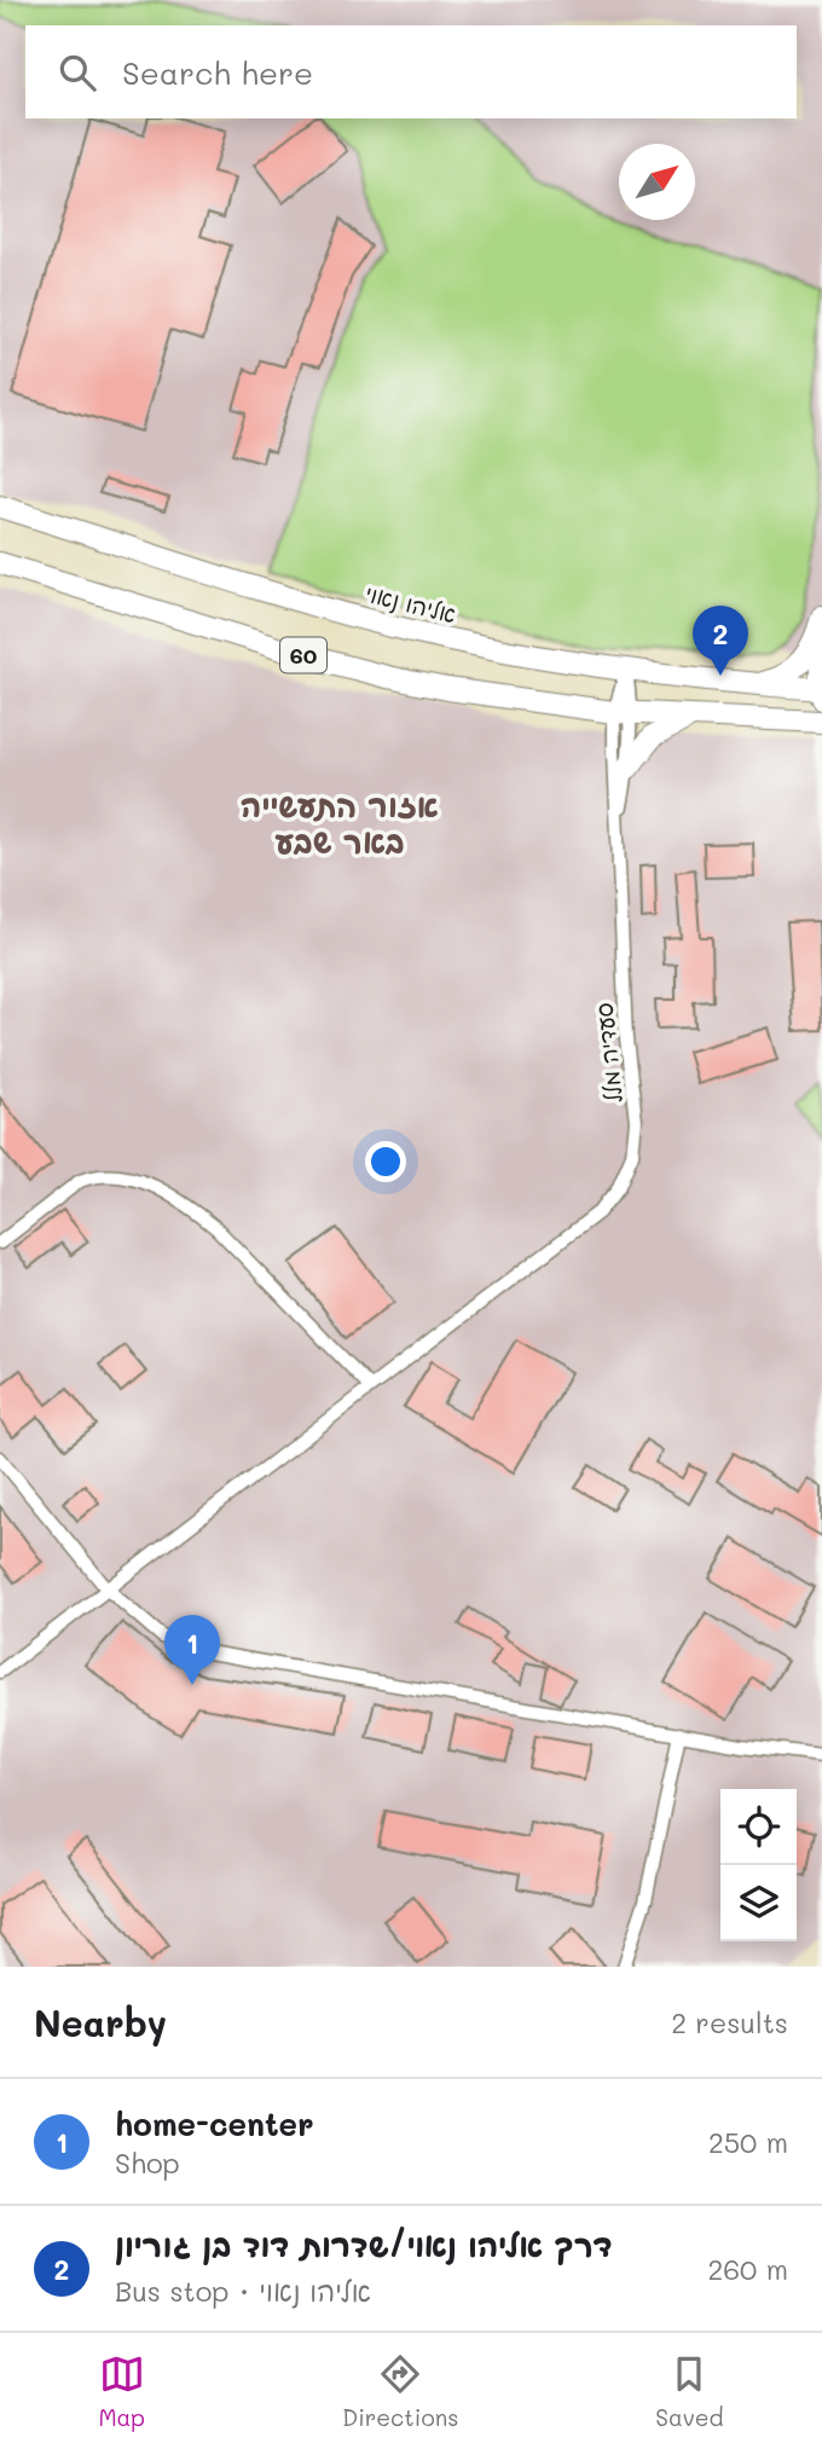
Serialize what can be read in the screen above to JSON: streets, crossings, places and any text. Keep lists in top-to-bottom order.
{
  "streets": {
    "highway": ["אליהו נאוי", "60"],
    "street": ["סעדיה מלל"]
  },
  "crossings": [
    ["אליהו נאוי", "סעדיה מלל"],
    ["60", "סעדיה מלל"]
  ],
  "districts": ["אזור התעשייה באר שבע"],
  "north": "top right",
  "page": {
    "search": "Search here",
    "pins": ["2", "1"],
    "heading": ["Nearby", "2 results"],
    "list": [
      {
        "mark": "1",
        "name": "home-center",
        "note": "Shop",
        "value": "250 m"
      },
      {
        "mark": "2",
        "name": "דרך אליהו נאוי/שדרות דוד בן גוריון",
        "note": "Bus stop · אליהו נאוי",
        "value": "260 m"
      }
    ],
    "nav": ["Map", "Directions", "Saved"]
  }
}
